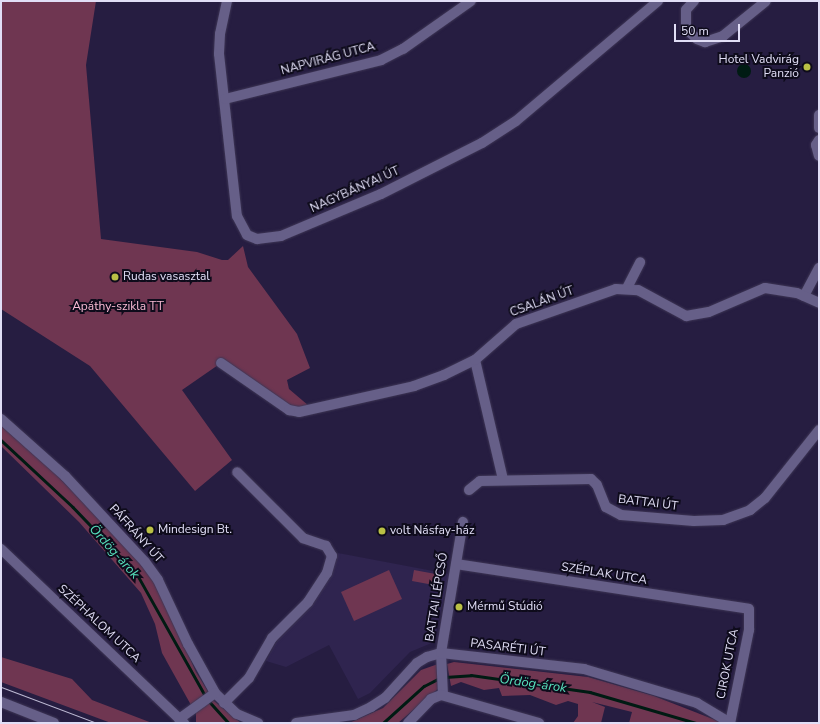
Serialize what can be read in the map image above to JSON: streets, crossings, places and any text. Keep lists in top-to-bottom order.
{
  "streets": {
    "street": [
      "NAPVIRÁG UTCA",
      "NAGYBÁNYAI ÚT",
      "CSALÁN ÚT",
      "BATTAI ÚT",
      "PÁFRÁNY ÚT",
      "SZÉPLAK UTCA",
      "BATTAI LÉPCSŐ",
      "SZÉPHALOM UTCA",
      "PASARÉTI ÚT",
      "CIROK UTCA"
    ]
  },
  "crossings": [
    ["NAPVIRÁG UTCA", "NAGYBÁNYAI ÚT"],
    ["SZÉPLAK UTCA", "BATTAI LÉPCSŐ"],
    ["SZÉPLAK UTCA", "CIROK UTCA"],
    ["BATTAI LÉPCSŐ", "PASARÉTI ÚT"],
    ["PASARÉTI ÚT", "CIROK UTCA"]
  ],
  "water": ["Ördög-árok"],
  "parks": ["Apáthy-szikla TT"],
  "places": [
    "Hotel Vadvirág Panzió",
    "Rudas vasasztal",
    "Mindesign Bt.",
    "volt Násfay-ház",
    "Mérmű Stúdió"
  ],
  "scale_bar": "50 m"
}
